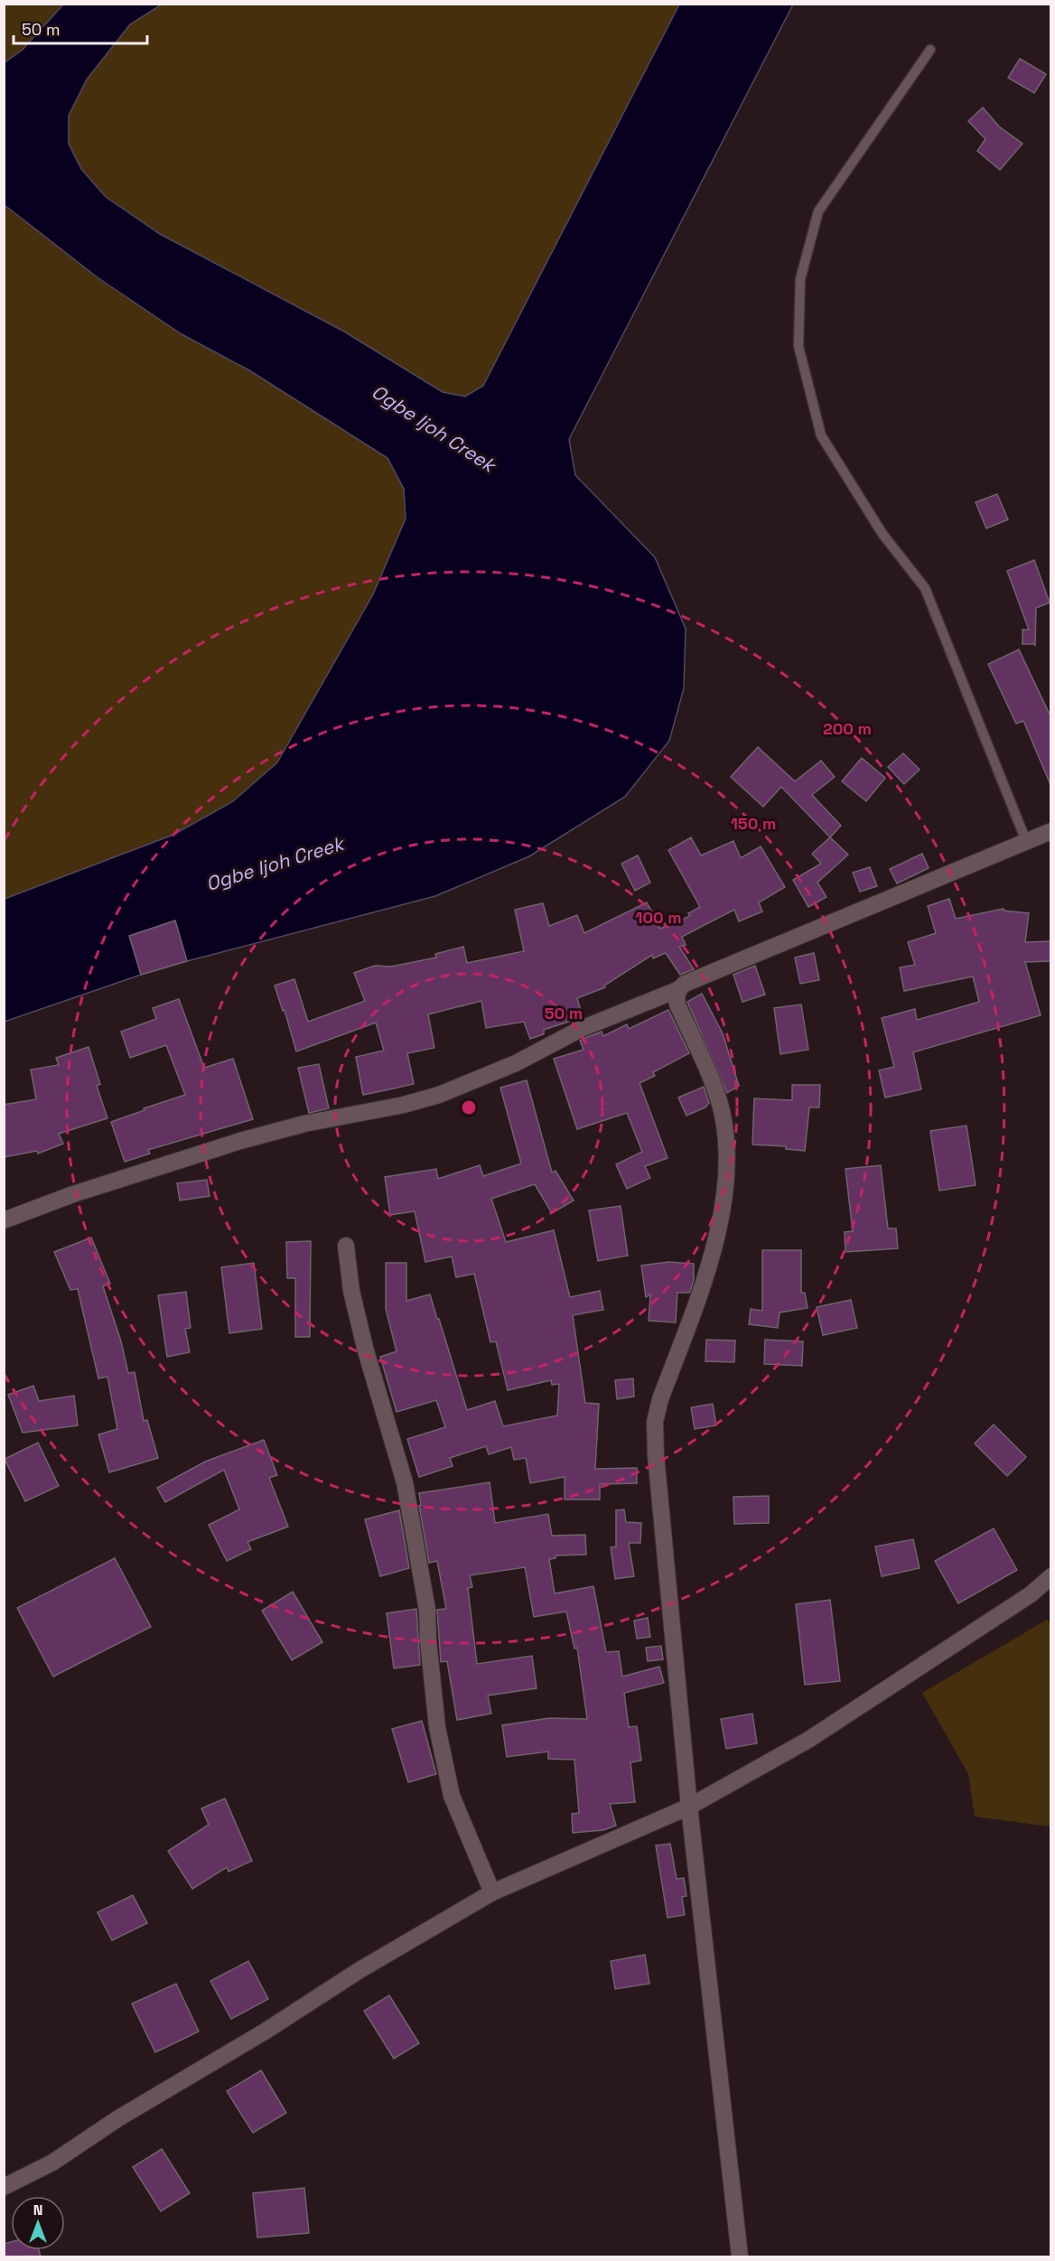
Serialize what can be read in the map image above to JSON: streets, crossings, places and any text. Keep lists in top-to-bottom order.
{
  "water": ["Ogbe Ijoh Creek"],
  "scale_bar": "50 m",
  "north": "top",
  "rings": [
    "200 m",
    "150 m",
    "100 m",
    "50 m"
  ]
}
